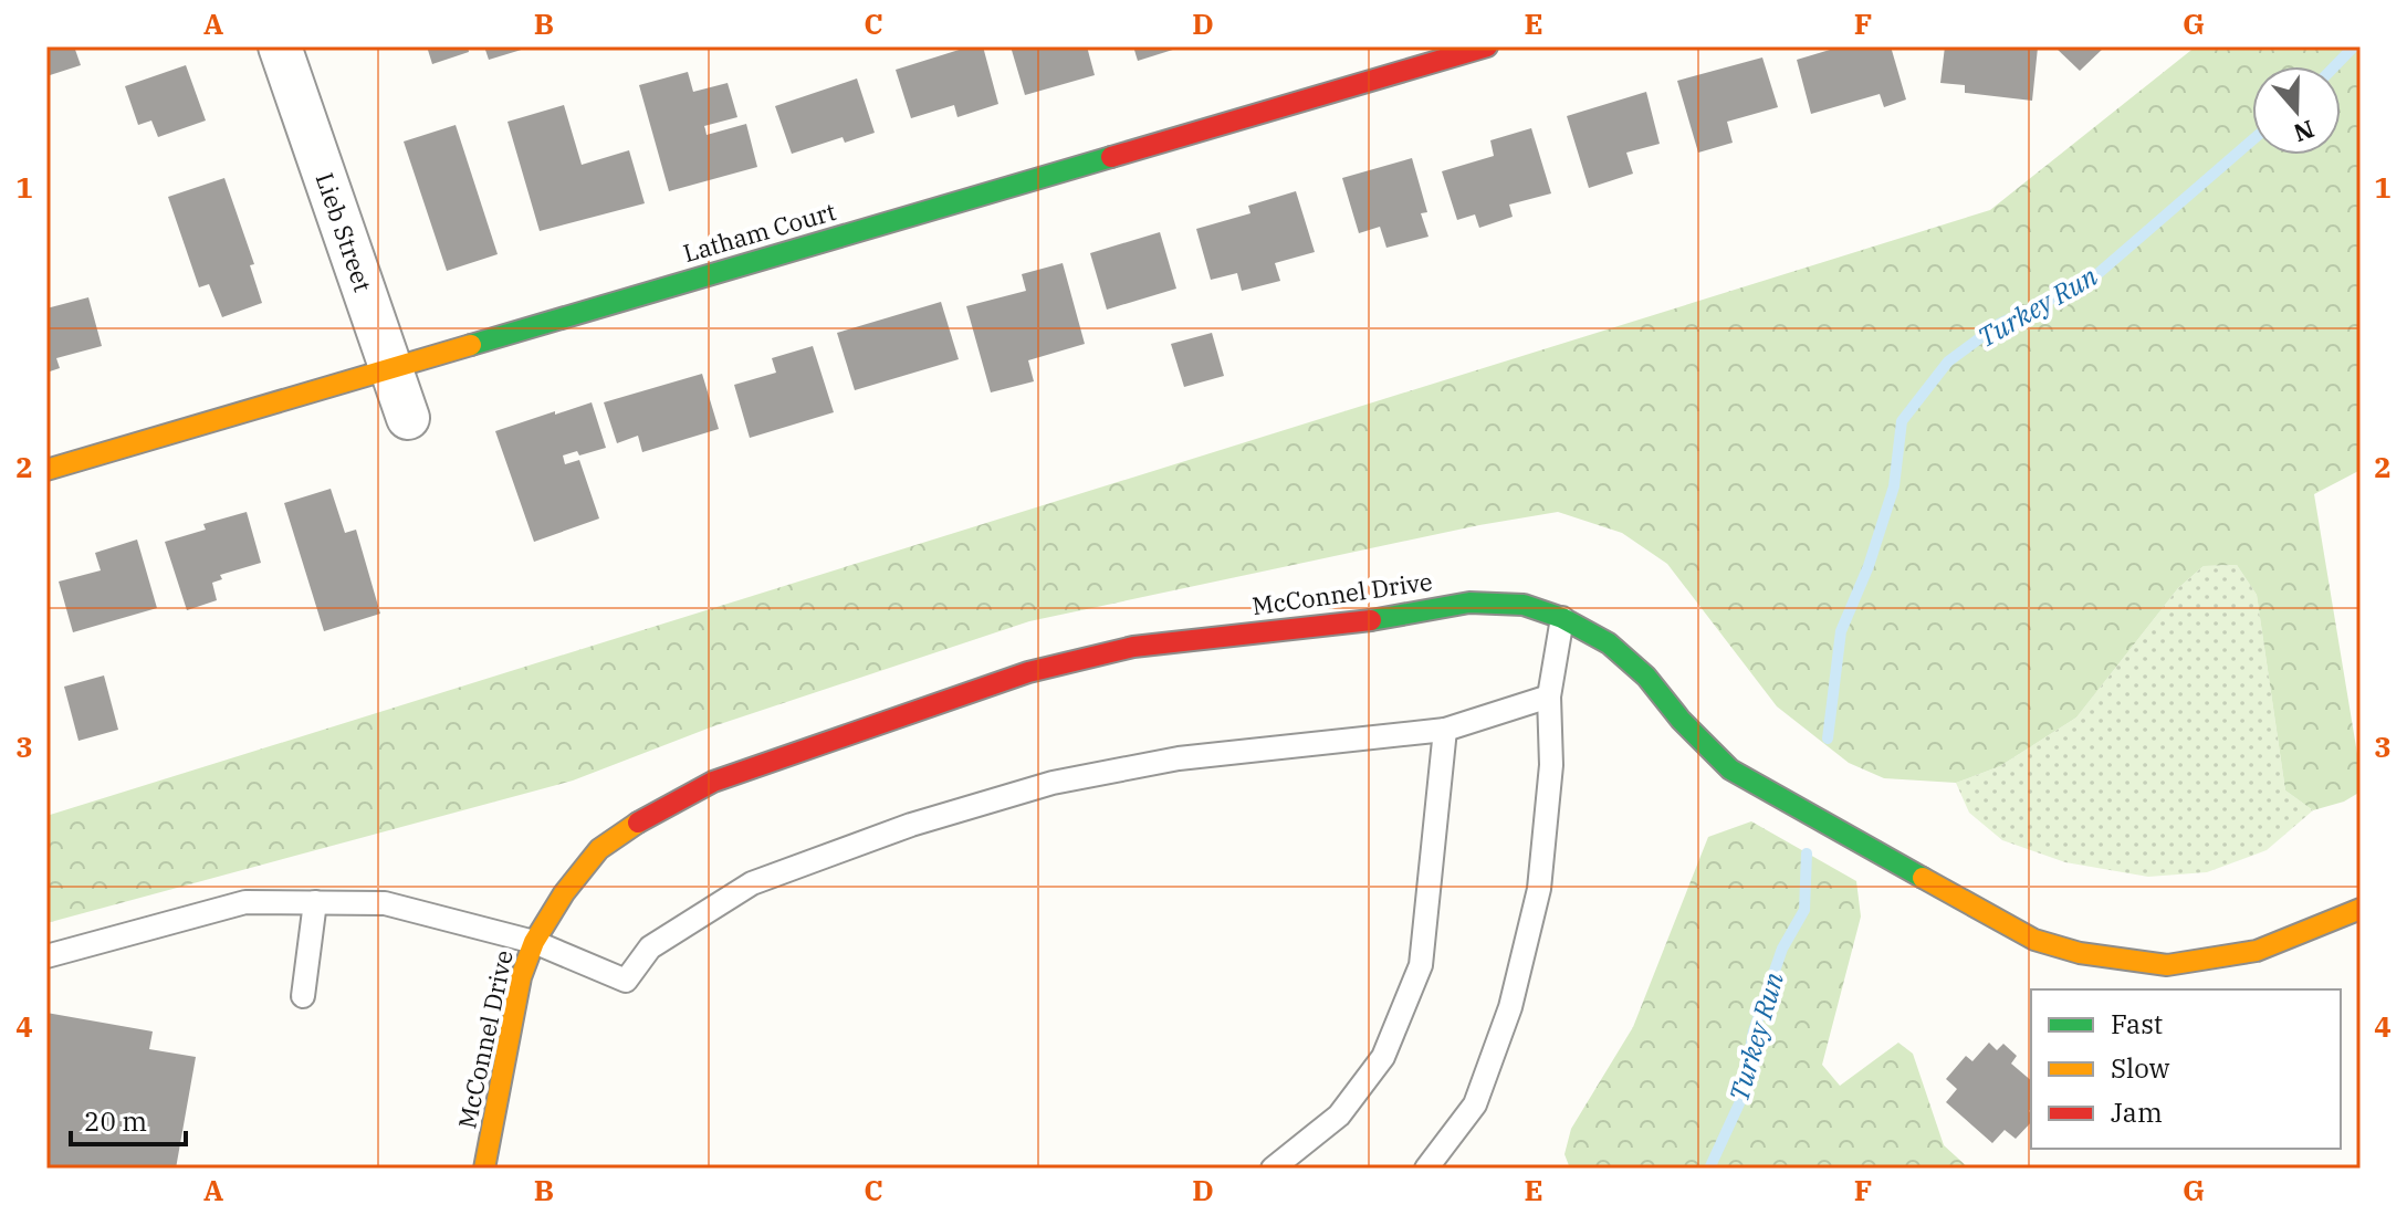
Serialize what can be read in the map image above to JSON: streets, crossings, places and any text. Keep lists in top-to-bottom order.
{
  "streets": {
    "street": ["Lieb Street", "Latham Court", "McConnel Drive"]
  },
  "crossings": [
    ["Lieb Street", "Latham Court"]
  ],
  "water": ["Turkey Run"],
  "legend": ["Fast", "Slow", "Jam"],
  "scale_bar": "20 m",
  "north": "bottom",
  "grid": {
    "columns": [
      "A",
      "B",
      "C",
      "D",
      "E",
      "F",
      "G"
    ],
    "rows": [
      "1",
      "2",
      "3",
      "4"
    ]
  }
}
